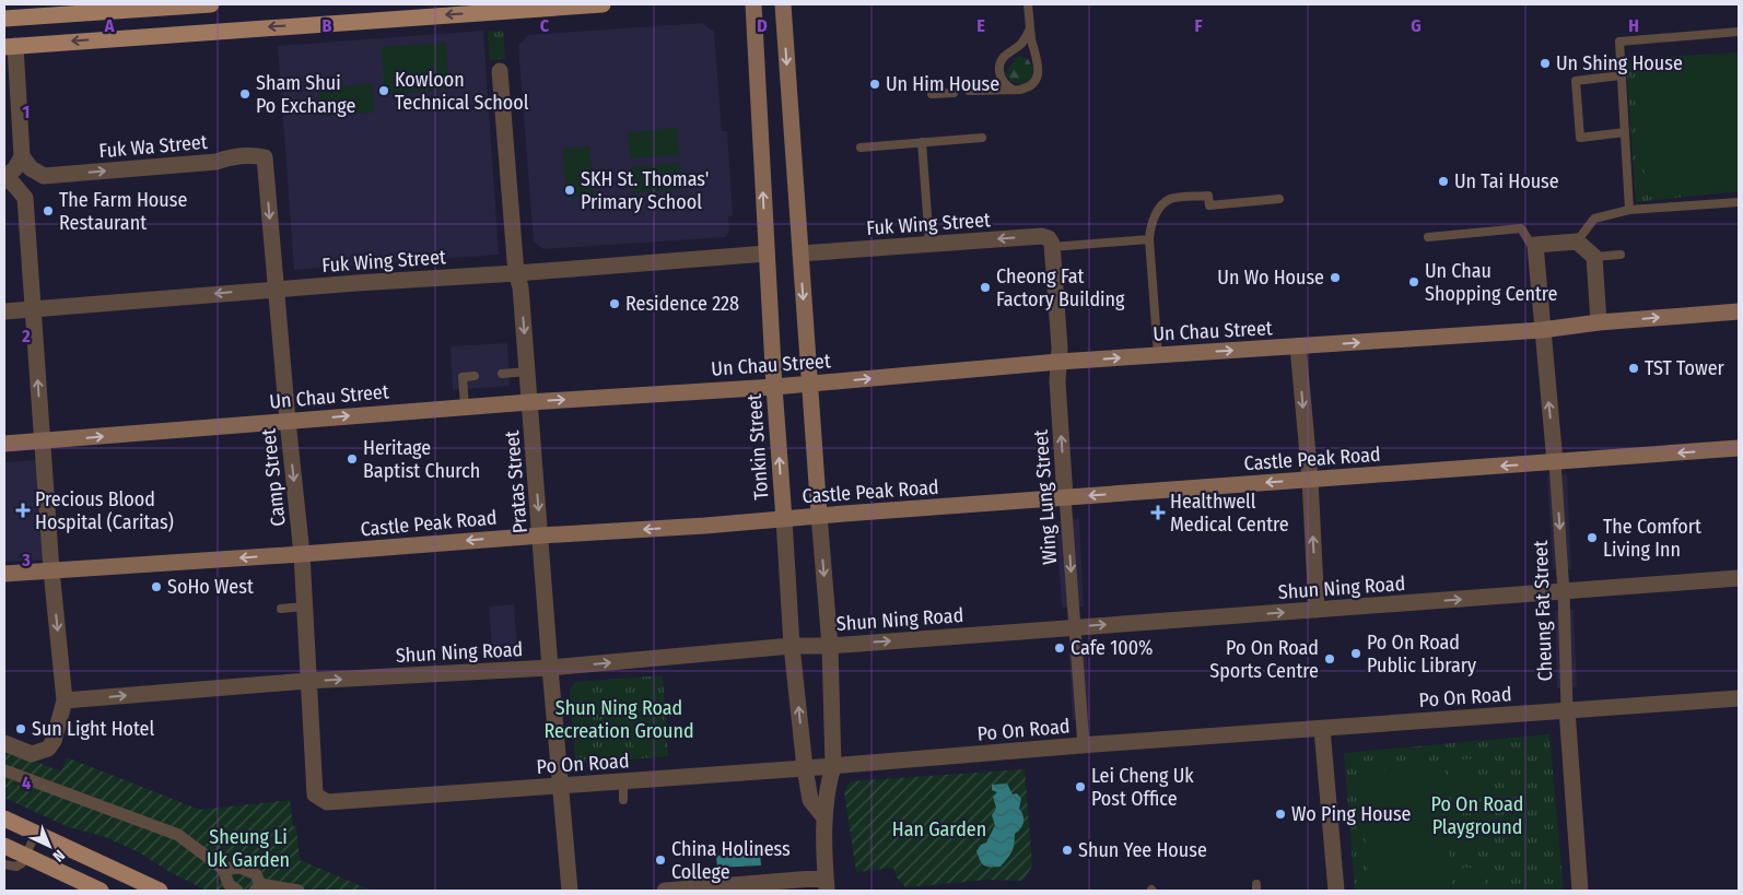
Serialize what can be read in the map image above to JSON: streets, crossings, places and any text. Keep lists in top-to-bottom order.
{
  "streets": {
    "main road": ["Un Chau Street", "Tonkin Street", "Castle Peak Road"],
    "street": [
      "Fuk Wa Street",
      "Fuk Wing Street",
      "Camp Street",
      "Pratas Street",
      "Wing Lung Street",
      "Shun Ning Road",
      "Cheung Fat Street",
      "Po On Road"
    ]
  },
  "crossings": [
    ["Fuk Wa Street", "Camp Street"],
    ["Fuk Wing Street", "Tonkin Street"],
    ["Fuk Wing Street", "Camp Street"],
    ["Fuk Wing Street", "Pratas Street"],
    ["Fuk Wing Street", "Wing Lung Street"],
    ["Un Chau Street", "Tonkin Street"],
    ["Un Chau Street", "Camp Street"],
    ["Un Chau Street", "Pratas Street"],
    ["Un Chau Street", "Wing Lung Street"],
    ["Un Chau Street", "Cheung Fat Street"],
    ["Tonkin Street", "Castle Peak Road"],
    ["Tonkin Street", "Shun Ning Road"],
    ["Tonkin Street", "Po On Road"],
    ["Castle Peak Road", "Camp Street"],
    ["Castle Peak Road", "Pratas Street"],
    ["Castle Peak Road", "Wing Lung Street"],
    ["Castle Peak Road", "Cheung Fat Street"],
    ["Camp Street", "Shun Ning Road"],
    ["Camp Street", "Po On Road"],
    ["Pratas Street", "Shun Ning Road"],
    ["Pratas Street", "Po On Road"],
    ["Wing Lung Street", "Shun Ning Road"],
    ["Wing Lung Street", "Po On Road"],
    ["Shun Ning Road", "Cheung Fat Street"],
    ["Cheung Fat Street", "Po On Road"]
  ],
  "one_way": [
    "Fuk Wa Street",
    "Fuk Wing Street",
    "Un Chau Street",
    "Castle Peak Road",
    "Camp Street",
    "Shun Ning Road"
  ],
  "parks": [
    "Shun Ning Road Recreation Ground",
    "Po On Road Playground",
    "Han Garden",
    "Sheung Li Uk Garden"
  ],
  "places": {
    "other": [
      "Un Shing House",
      "Un Him House",
      "Kowloon Technical School",
      "Sham Shui Po Exchange",
      "Un Tai House",
      "SKH St. Thomas' Primary School",
      "The Farm House Restaurant",
      "Un Wo House",
      "Un Chau Shopping Centre",
      "Cheong Fat Factory Building",
      "Residence 228",
      "TST Tower",
      "Heritage Baptist Church",
      "The Comfort Living Inn",
      "SoHo West",
      "Cafe 100%",
      "Po On Road Public Library",
      "Po On Road Sports Centre",
      "Sun Light Hotel",
      "Lei Cheng Uk Post Office",
      "Wo Ping House",
      "Shun Yee House",
      "China Holiness College"
    ],
    "health": ["Precious Blood Hospital (Caritas)", "Healthwell Medical Centre"]
  },
  "north": "bottom right",
  "grid": {
    "columns": [
      "A",
      "B",
      "C",
      "D",
      "E",
      "F",
      "G",
      "H"
    ],
    "rows": [
      "1",
      "2",
      "3",
      "4"
    ]
  }
}
